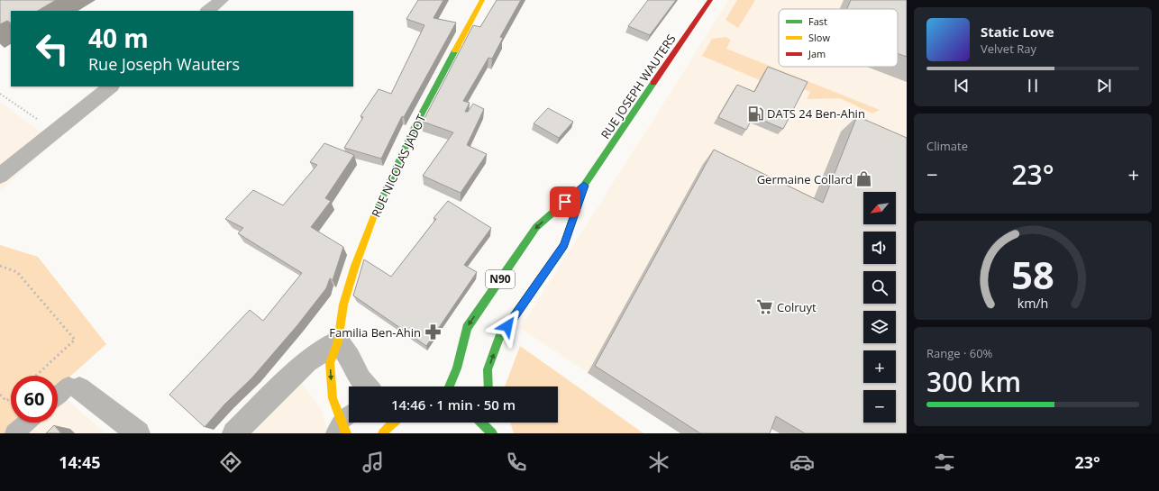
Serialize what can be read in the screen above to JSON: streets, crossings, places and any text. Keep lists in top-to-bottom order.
{
  "streets": {
    "main road": ["RUE JOSEPH WAUTERS", "RUE NICOLAS JADOT", "N90"]
  },
  "places": {
    "fuel station": ["DATS 24 Ben-Ahin"],
    "shop": ["Germaine Collard"],
    "supermarket": ["Colruyt"],
    "pharmacy": ["Familia Ben-Ahin"]
  },
  "legend": ["Fast", "Slow", "Jam"],
  "north": "bottom left",
  "page": {
    "turn": ["40 m", "Rue Joseph Wauters"],
    "song": ["Static Love", "Velvet Ray"],
    "tile": [
      "Climate",
      ["Range · 60%", "300 km"]
    ],
    "heat": ["−", "23°", "+"],
    "map_buttons": ["+", "−"],
    "limit": "60",
    "trip": "14:46 · 1 min · 50 m",
    "tabs": ["14:45", "23°"],
    "gauge": ["58", "km/h"]
  }
}
